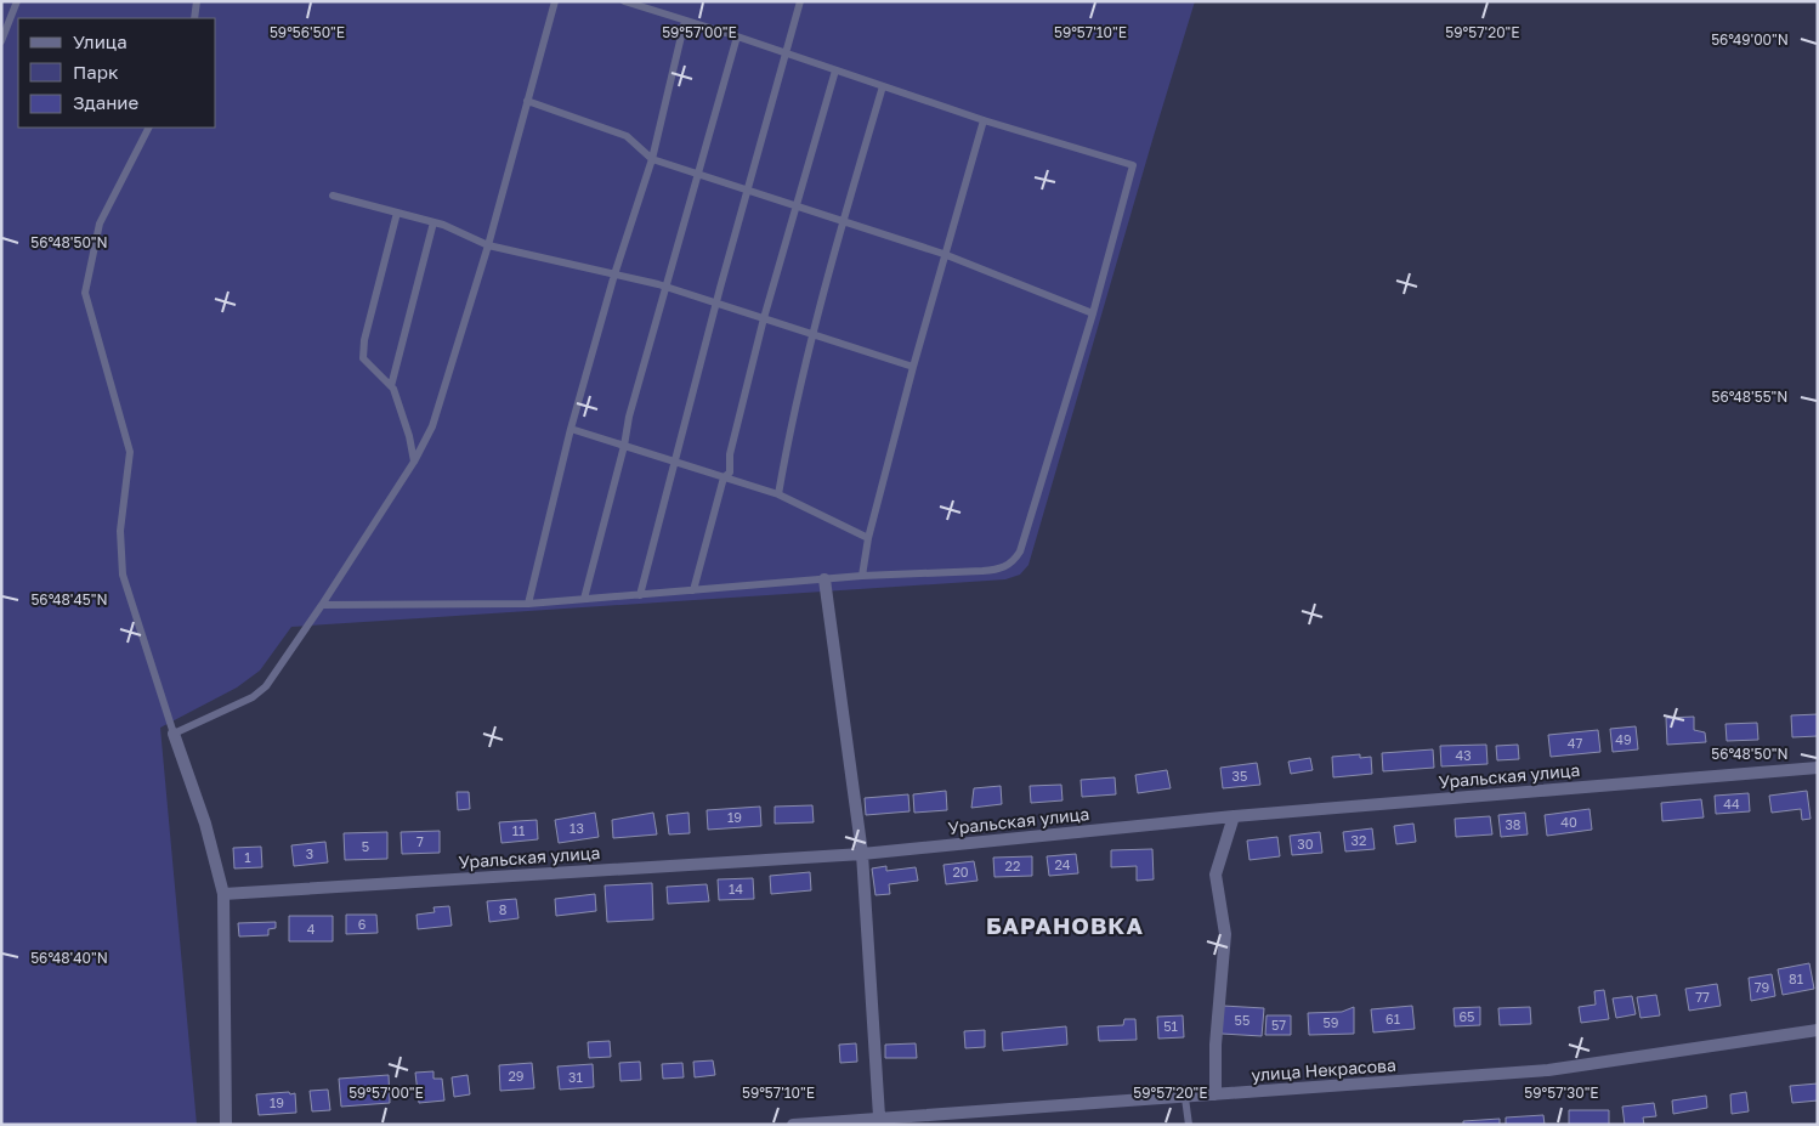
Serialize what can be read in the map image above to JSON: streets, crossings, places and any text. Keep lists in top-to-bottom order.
{
  "streets": {
    "street": ["Уральская улица", "улица Некрасова"]
  },
  "districts": ["БАРАНОВКА"],
  "house_numbers": [
    "49",
    "47",
    "43",
    "35",
    "44",
    "19",
    "40",
    "38",
    "13",
    "11",
    "32",
    "7",
    "30",
    "5",
    "3",
    "1",
    "24",
    "22",
    "20",
    "14",
    "8",
    "6",
    "4",
    "81",
    "79",
    "77",
    "65",
    "61",
    "55",
    "59",
    "57",
    "51",
    "29",
    "31",
    "19"
  ],
  "legend": ["Улица", "Парк", "Здание"],
  "coordinates": [
    "59°56'50\"E",
    "59°57'00\"E",
    "59°57'10\"E",
    "59°57'20\"E",
    "56°49'00\"N",
    "56°48'50\"N",
    "56°48'55\"N",
    "56°48'45\"N",
    "56°48'40\"N",
    "59°57'30\"E"
  ]
}
